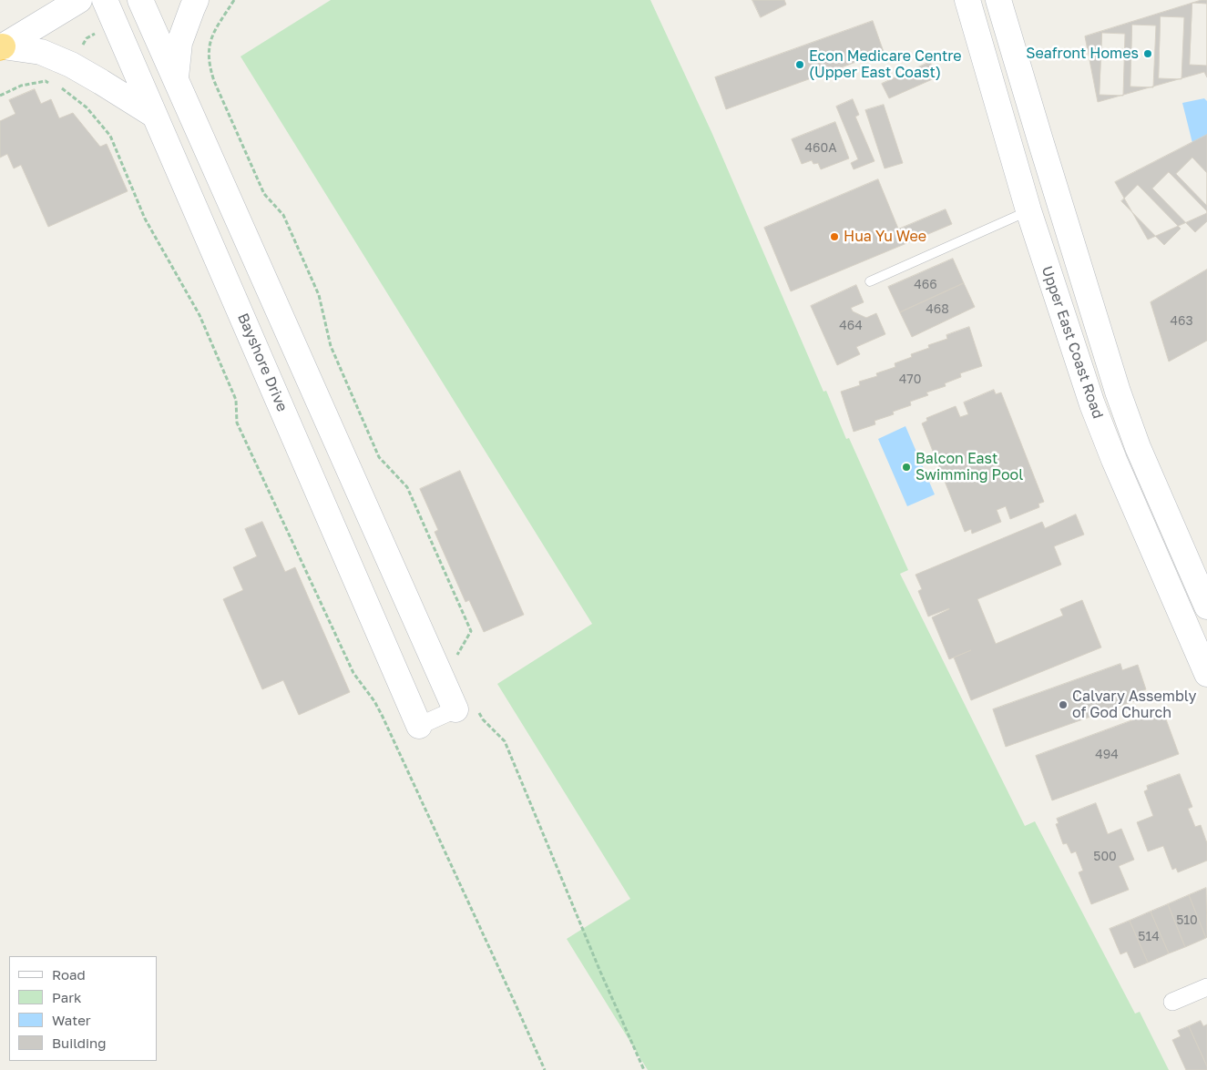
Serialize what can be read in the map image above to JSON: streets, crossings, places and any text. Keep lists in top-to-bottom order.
{
  "streets": {
    "street": ["Upper East Coast Road", "Bayshore Drive"]
  },
  "places": [
    "Seafront Homes",
    "Econ Medicare Centre (Upper East Coast)",
    "Hua Yu Wee",
    "Balcon East Swimming Pool",
    "Calvary Assembly of God Church"
  ],
  "house_numbers": [
    "460A",
    "466",
    "468",
    "463",
    "464",
    "470",
    "494",
    "500",
    "510",
    "514"
  ],
  "legend": [
    "Road",
    "Park",
    "Water",
    "Building"
  ]
}
